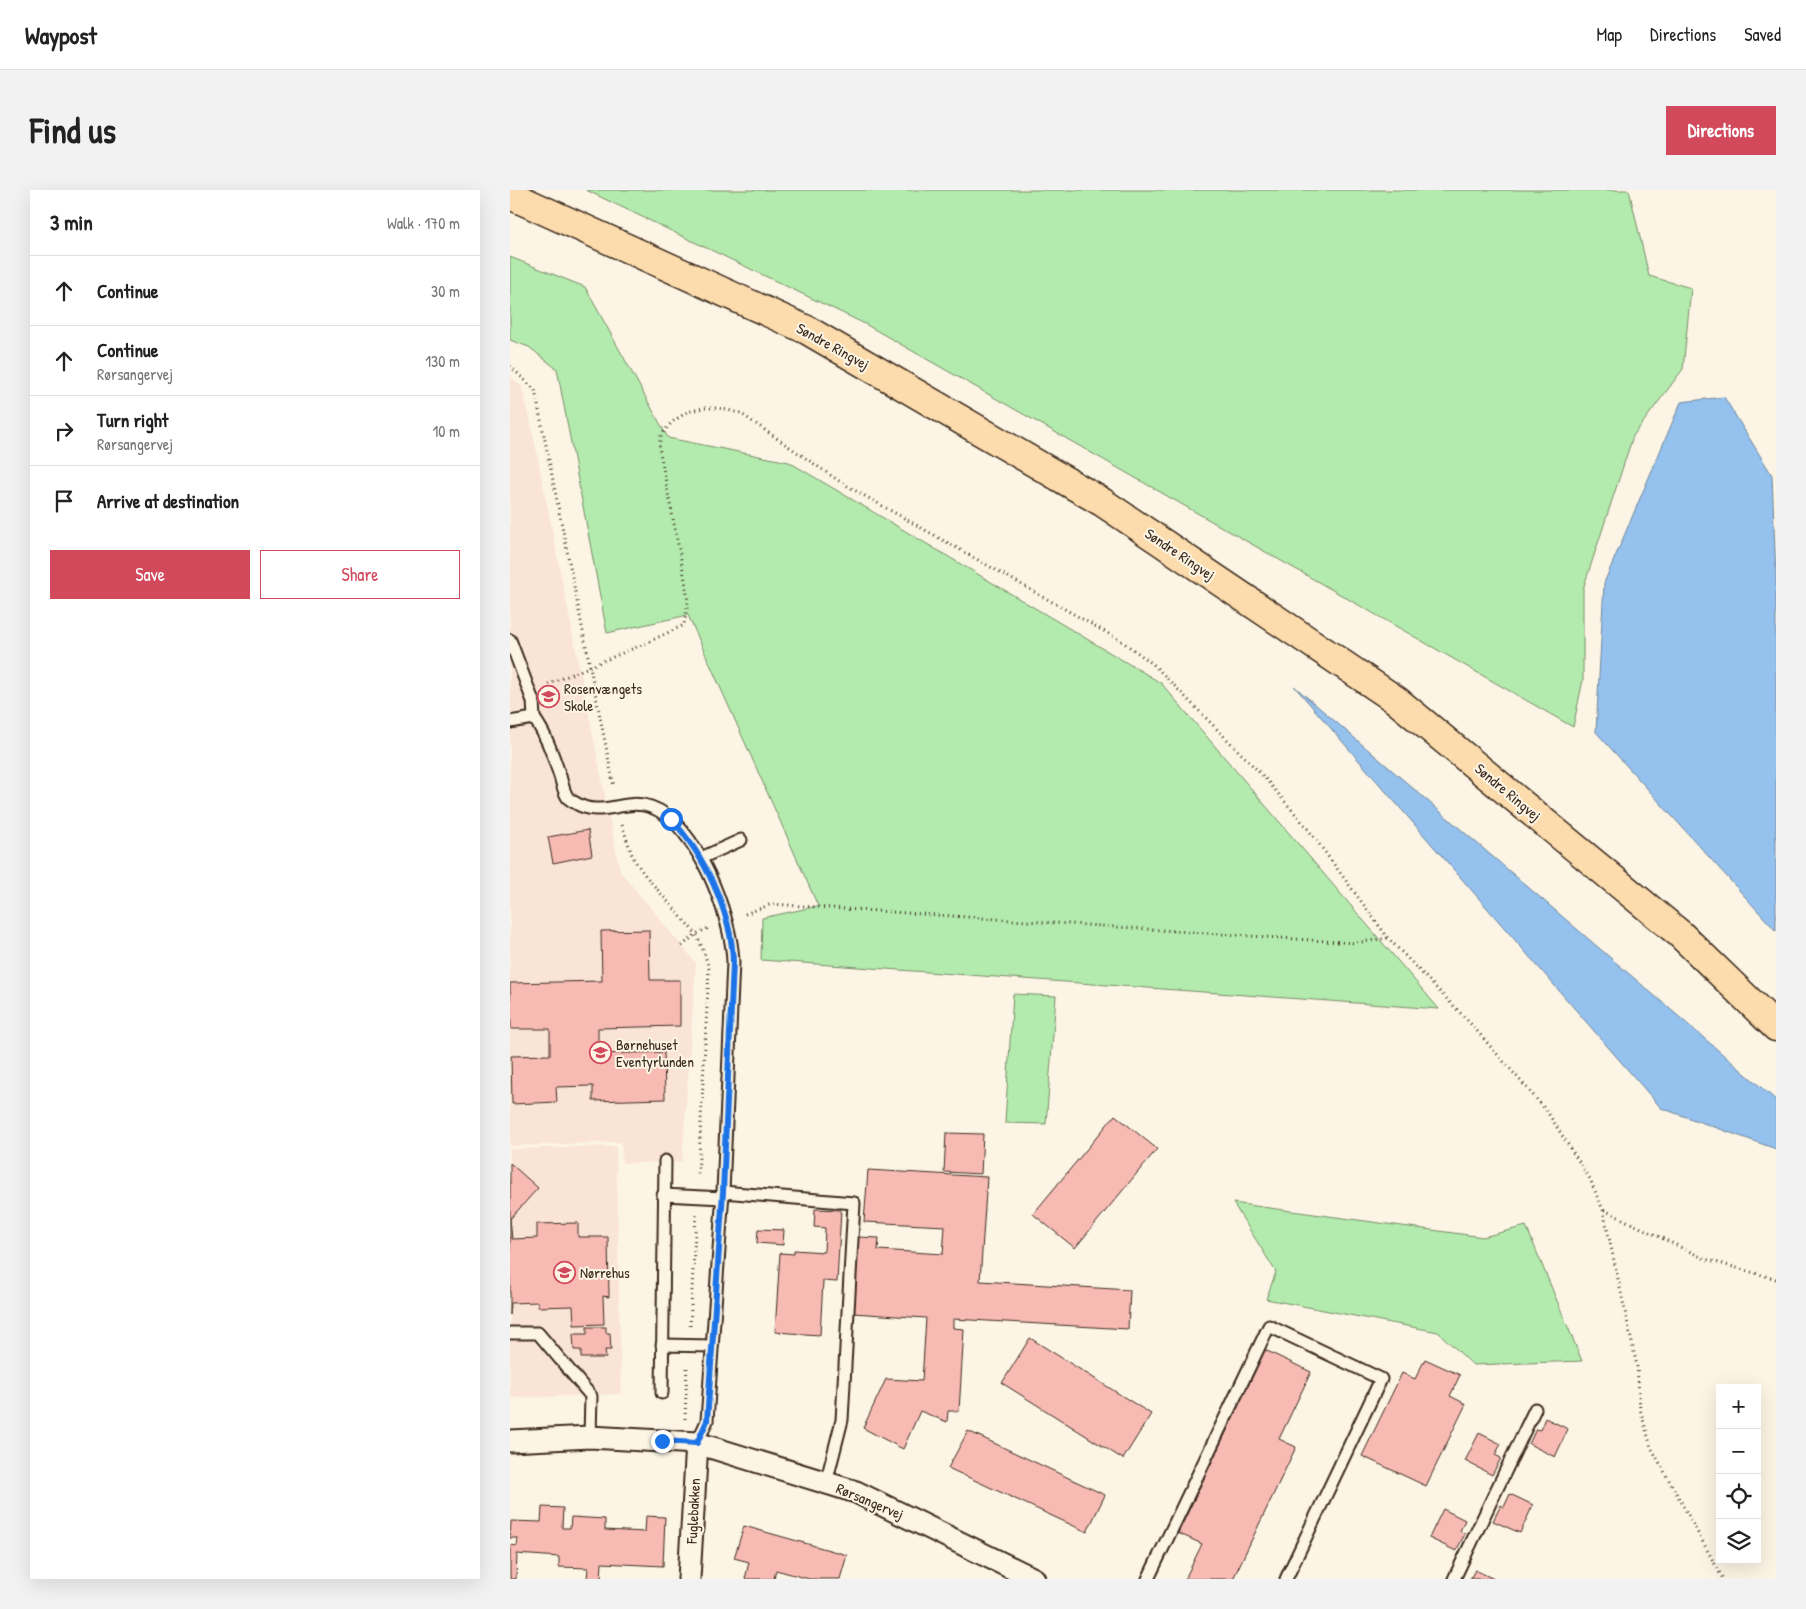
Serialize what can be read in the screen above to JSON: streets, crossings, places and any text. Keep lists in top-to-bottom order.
{
  "streets": {
    "main road": ["Søndre Ringvej"],
    "street": ["Rørsangervej", "Fuglebakken"]
  },
  "crossings": [
    ["Rørsangervej", "Fuglebakken"]
  ],
  "places": {
    "school or university": ["Rosenvængets Skole", "Børnehuset Eventyrlunden", "Nørrehus"]
  },
  "page": {
    "header": "Waypost",
    "nav": ["Map", "Directions", "Saved"],
    "buttons": [
      "Directions",
      ["Save", "Share"]
    ],
    "title": "Find us",
    "heading": ["3 min", "Walk · 170 m"],
    "list": [
      ["Continue", "30 m"],
      ["Continue", "Rørsangervej", "130 m"],
      ["Turn right", "Rørsangervej", "10 m"],
      "Arrive at destination"
    ],
    "map_buttons": ["+", "−"]
  }
}
